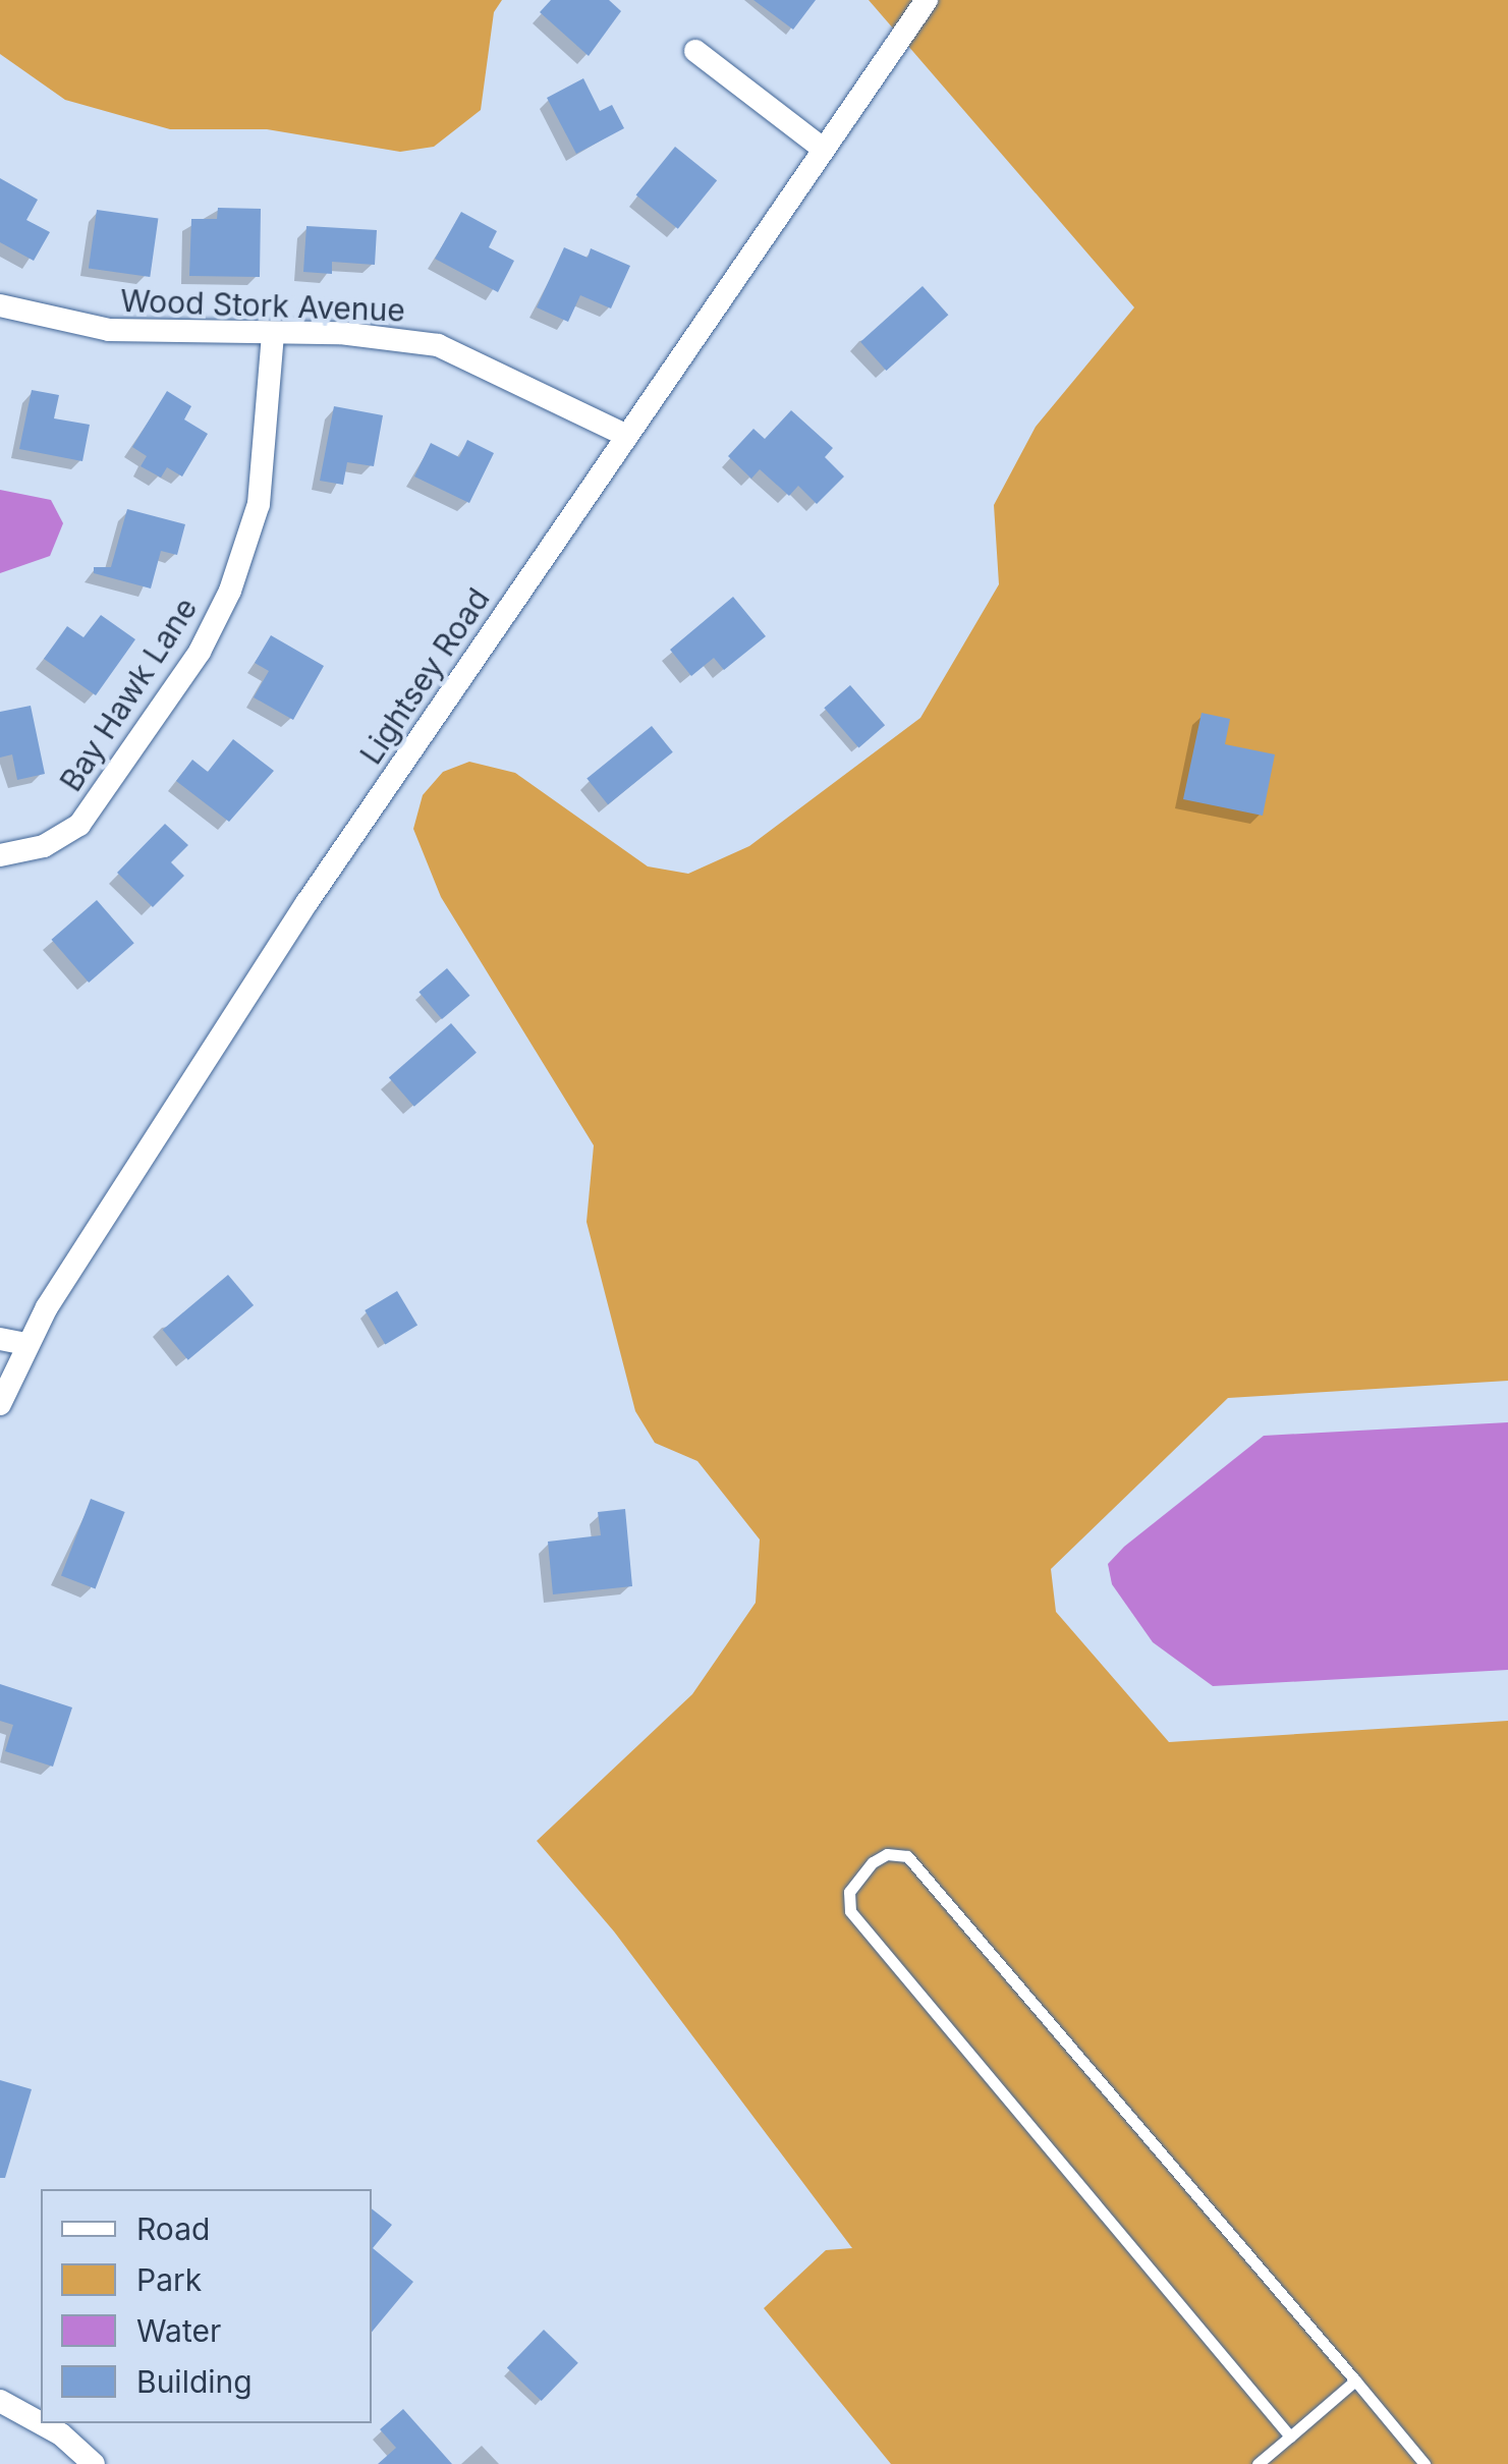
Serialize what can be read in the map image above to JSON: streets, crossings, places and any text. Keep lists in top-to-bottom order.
{
  "streets": {
    "street": ["Wood Stork Avenue", "Lightsey Road", "Bay Hawk Lane"]
  },
  "crossings": [
    ["Wood Stork Avenue", "Lightsey Road"],
    ["Wood Stork Avenue", "Bay Hawk Lane"]
  ],
  "legend": [
    "Road",
    "Park",
    "Water",
    "Building"
  ]
}
